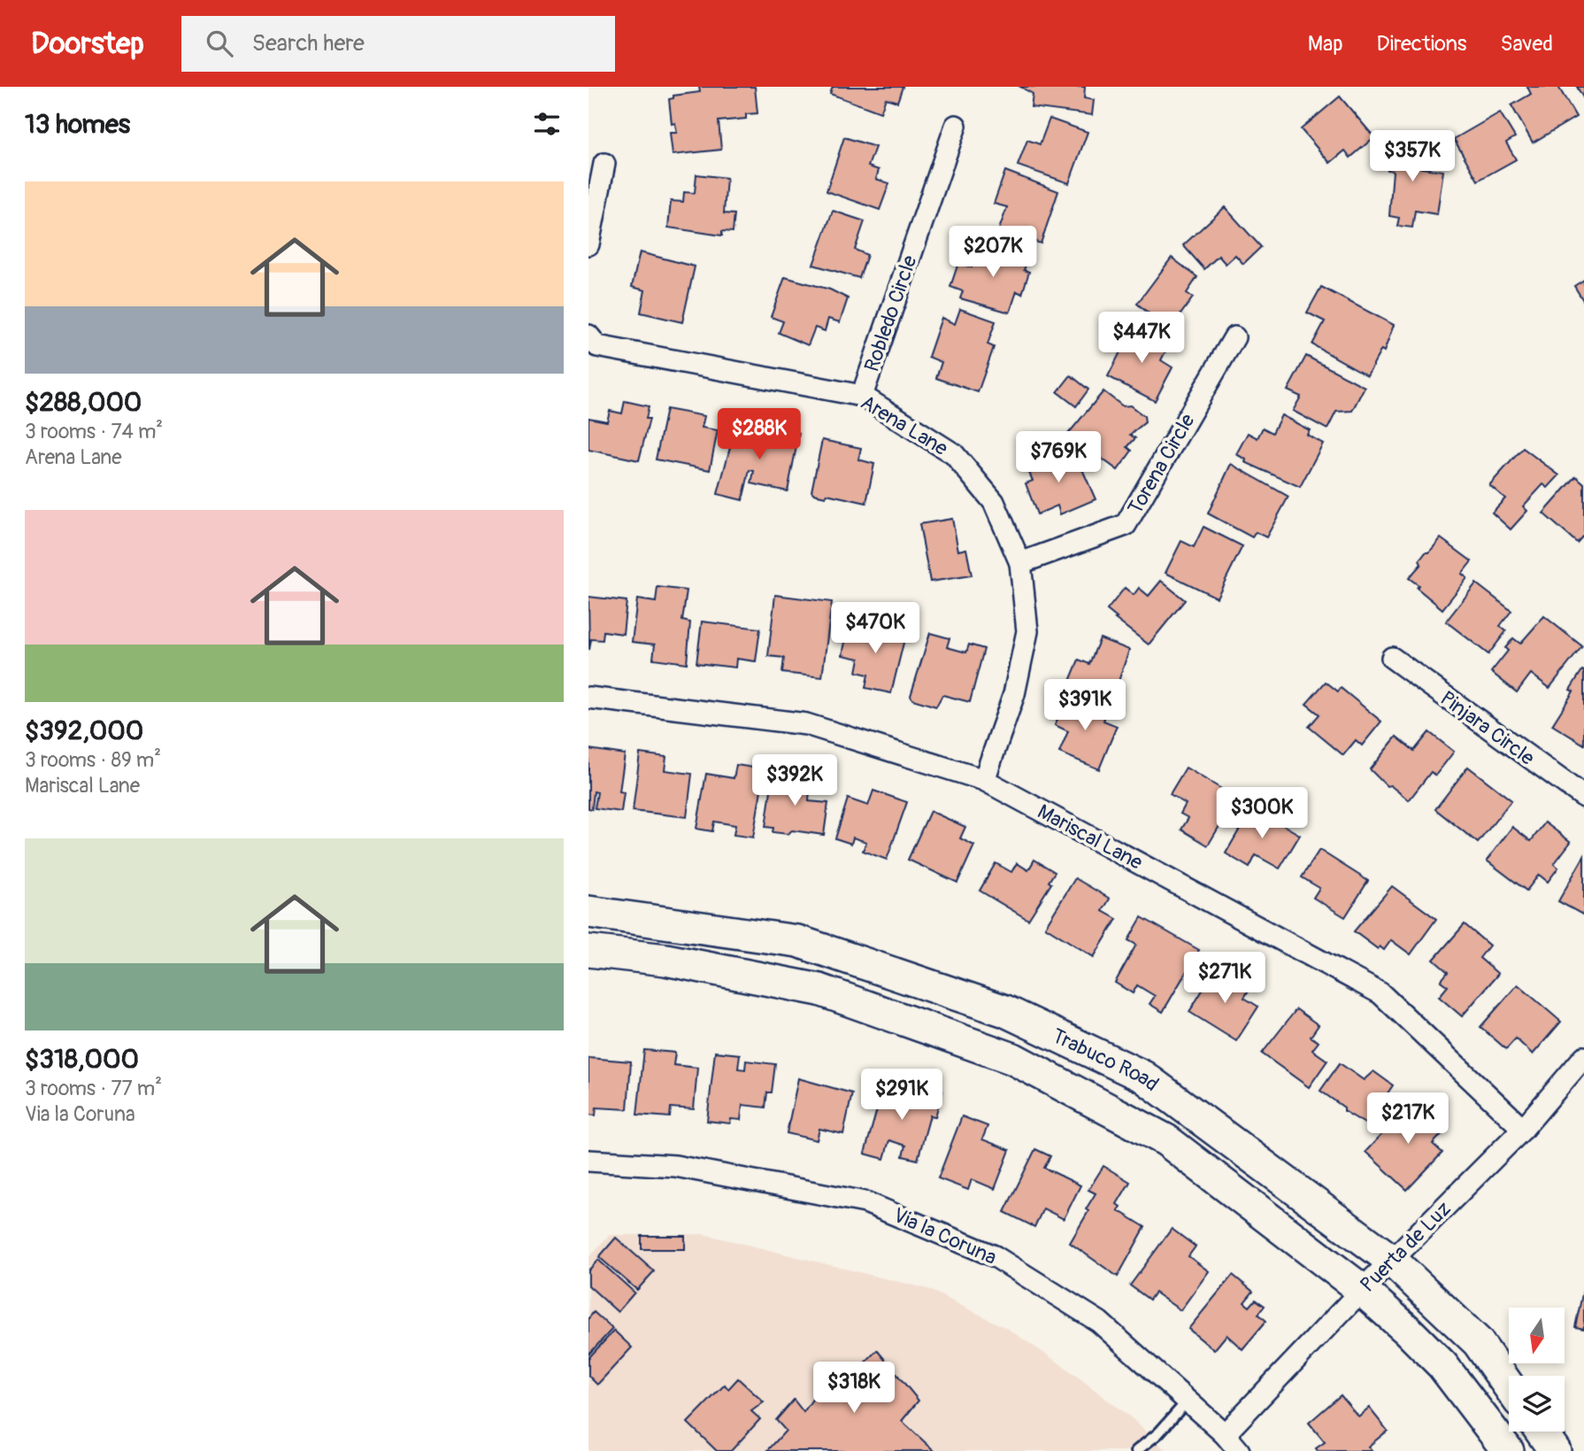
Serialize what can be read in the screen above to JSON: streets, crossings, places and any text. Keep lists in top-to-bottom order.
{
  "streets": {
    "main road": ["Trabuco Road"],
    "street": [
      "Robledo Circle",
      "Arena Lane",
      "Torena Circle",
      "Pinjara Circle",
      "Mariscal Lane",
      "Via la Coruna",
      "Puerta de Luz"
    ]
  },
  "crossings": [
    ["Robledo Circle", "Arena Lane"],
    ["Arena Lane", "Torena Circle"],
    ["Arena Lane", "Mariscal Lane"],
    ["Mariscal Lane", "Puerta de Luz"],
    ["Trabuco Road", "Puerta de Luz"],
    ["Via la Coruna", "Puerta de Luz"]
  ],
  "north": "bottom",
  "page": {
    "header": "Doorstep",
    "search": "Search here",
    "nav": ["Map", "Directions", "Saved"],
    "heading": "13 homes",
    "price": [
      "$357K",
      "$207K",
      "$447K",
      "$288K",
      "$769K",
      "$470K",
      "$391K",
      "$392K",
      "$300K",
      "$271K",
      "$291K",
      "$217K",
      "$318K"
    ],
    "list": [
      {
        "name": "$288,000",
        "note": "3 rooms · 74 m² · Arena Lane"
      },
      {
        "name": "$392,000",
        "note": "3 rooms · 89 m² · Mariscal Lane"
      },
      {
        "name": "$318,000",
        "note": "3 rooms · 77 m² · Via la Coruna"
      }
    ]
  }
}
